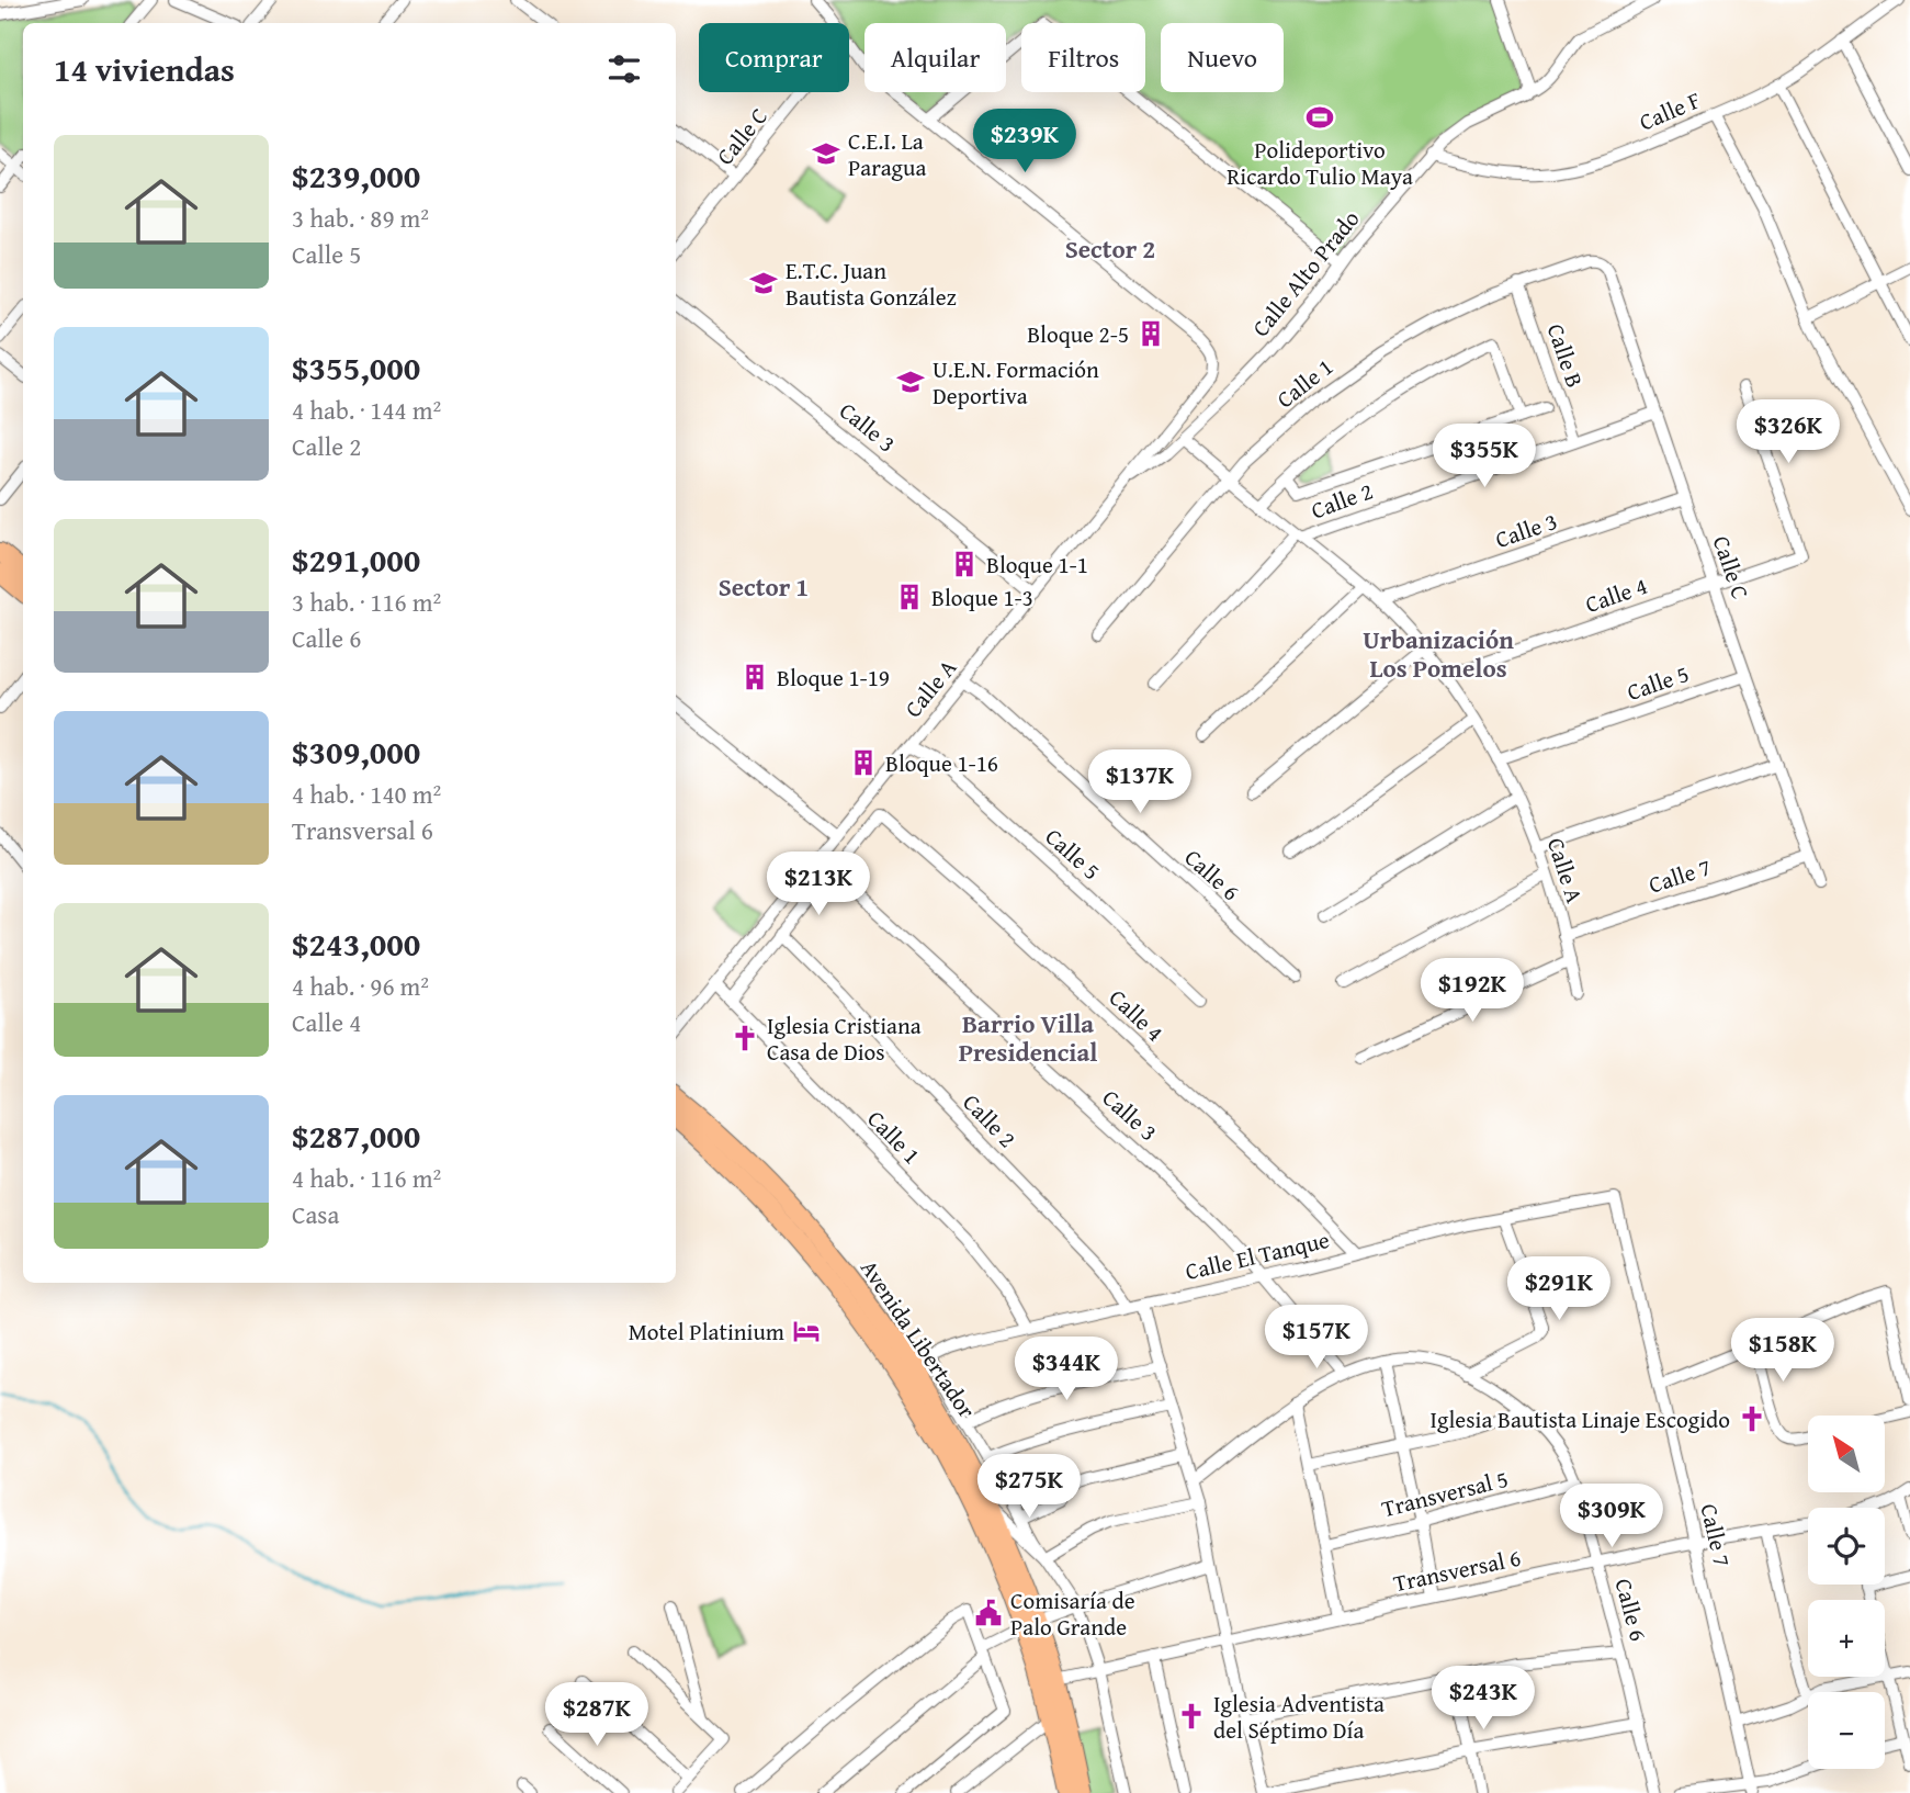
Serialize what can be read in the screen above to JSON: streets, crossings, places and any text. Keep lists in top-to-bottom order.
{
  "streets": {
    "main road": ["Avenida Libertador"],
    "street": [
      "Calle F",
      "Calle C",
      "Calle Alto Prado",
      "Calle B",
      "Calle 1",
      "Calle 3",
      "Calle 2",
      "Calle 4",
      "Calle 5",
      "Calle A",
      "Calle 6",
      "Calle 7",
      "Calle El Tanque",
      "Transversal 5",
      "Transversal 6"
    ]
  },
  "crossings": [
    ["Calle F", "Calle Alto Prado"],
    ["Calle C", "Calle 1"],
    ["Calle C", "Calle 3"],
    ["Calle C", "Calle 2"],
    ["Calle C", "Calle 4"],
    ["Calle C", "Calle 5"],
    ["Calle C", "Calle 7"],
    ["Calle Alto Prado", "Calle A"],
    ["Calle B", "Calle 1"],
    ["Calle B", "Calle 2"],
    ["Calle 1", "Calle A"],
    ["Calle 1", "Calle El Tanque"],
    ["Calle 3", "Calle A"],
    ["Calle 3", "Calle 6"],
    ["Calle 3", "Calle El Tanque"],
    ["Calle 2", "Calle A"],
    ["Calle 2", "Calle El Tanque"],
    ["Calle 4", "Calle A"],
    ["Calle 4", "Calle El Tanque"],
    ["Calle 5", "Calle A"],
    ["Calle A", "Calle 6"],
    ["Calle A", "Calle 7"],
    ["Calle 6", "Transversal 5"],
    ["Calle 6", "Transversal 6"],
    ["Calle 7", "Calle El Tanque"],
    ["Calle 7", "Transversal 6"],
    ["Calle El Tanque", "Avenida Libertador"],
    ["Avenida Libertador", "Transversal 6"]
  ],
  "districts": [
    "Sector 2",
    "Sector 1",
    "Urbanización Los Pomelos",
    "Barrio Villa Presidencial"
  ],
  "places": {
    "sports": ["Polideportivo Ricardo Tulio Maya"],
    "school or university": ["C.E.I. La Paragua", "E.T.C. Juan Bautista González", "U.E.N. Formación Deportiva"],
    "building": [
      "Bloque 2-5",
      "Bloque 1-1",
      "Bloque 1-3",
      "Bloque 1-19",
      "Bloque 1-16"
    ],
    "church": ["Iglesia Cristiana Casa de Dios", "Iglesia Bautista Linaje Escogido", "Iglesia Adventista del Séptimo Día"],
    "hotel": ["Motel Platinium"],
    "public building": ["Comisaría de Palo Grande"]
  },
  "north": "top left",
  "page": {
    "chip": [
      "Comprar",
      "Alquilar",
      "Filtros",
      "Nuevo"
    ],
    "heading": "14 viviendas",
    "price": [
      "$239K",
      "$326K",
      "$355K",
      "$137K",
      "$213K",
      "$192K",
      "$291K",
      "$157K",
      "$158K",
      "$344K",
      "$275K",
      "$309K",
      "$243K",
      "$287K"
    ],
    "list": [
      {
        "name": "$239,000",
        "note": "3 hab. · 89 m² · Calle 5"
      },
      {
        "name": "$355,000",
        "note": "4 hab. · 144 m² · Calle 2"
      },
      {
        "name": "$291,000",
        "note": "3 hab. · 116 m² · Calle 6"
      },
      {
        "name": "$309,000",
        "note": "4 hab. · 140 m² · Transversal 6"
      },
      {
        "name": "$243,000",
        "note": "4 hab. · 96 m² · Calle 4"
      },
      {
        "name": "$287,000",
        "note": "4 hab. · 116 m² · Casa"
      }
    ],
    "map_buttons": ["+", "−"]
  }
}
